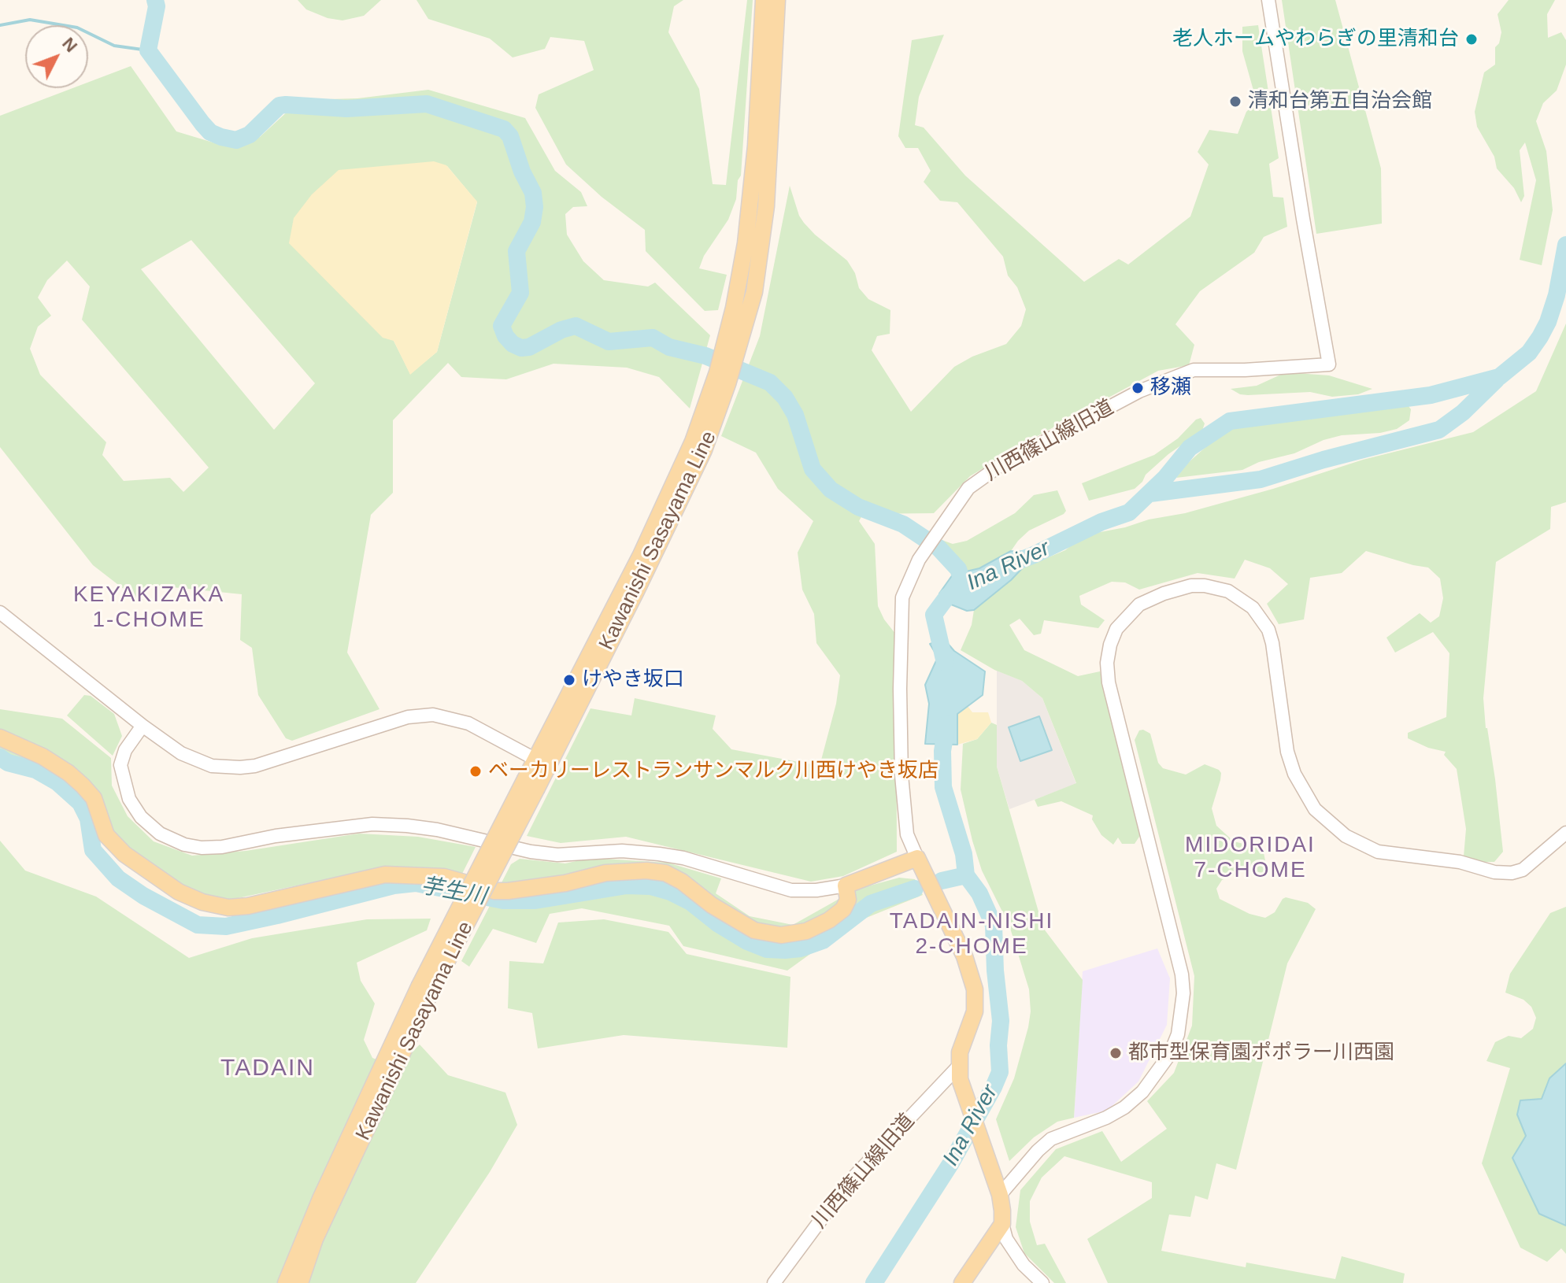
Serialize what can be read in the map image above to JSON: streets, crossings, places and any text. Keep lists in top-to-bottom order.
{
  "streets": {
    "main road": ["Kawanishi Sasayama Line"],
    "street": ["川西篠山線旧道"]
  },
  "districts": [
    "KEYAKIZAKA 1-CHOME",
    "MIDORIDAI 7-CHOME",
    "TADAIN-NISHI 2-CHOME",
    "TADAIN"
  ],
  "water": ["Ina River", "芋生川"],
  "places": [
    "老人ホームやわらぎの里清和台",
    "清和台第五自治会館",
    "移瀬",
    "けやき坂口",
    "ベーカリーレストランサンマルク川西けやき坂店",
    "都市型保育園ポポラー川西園"
  ],
  "north": "top right"
}
